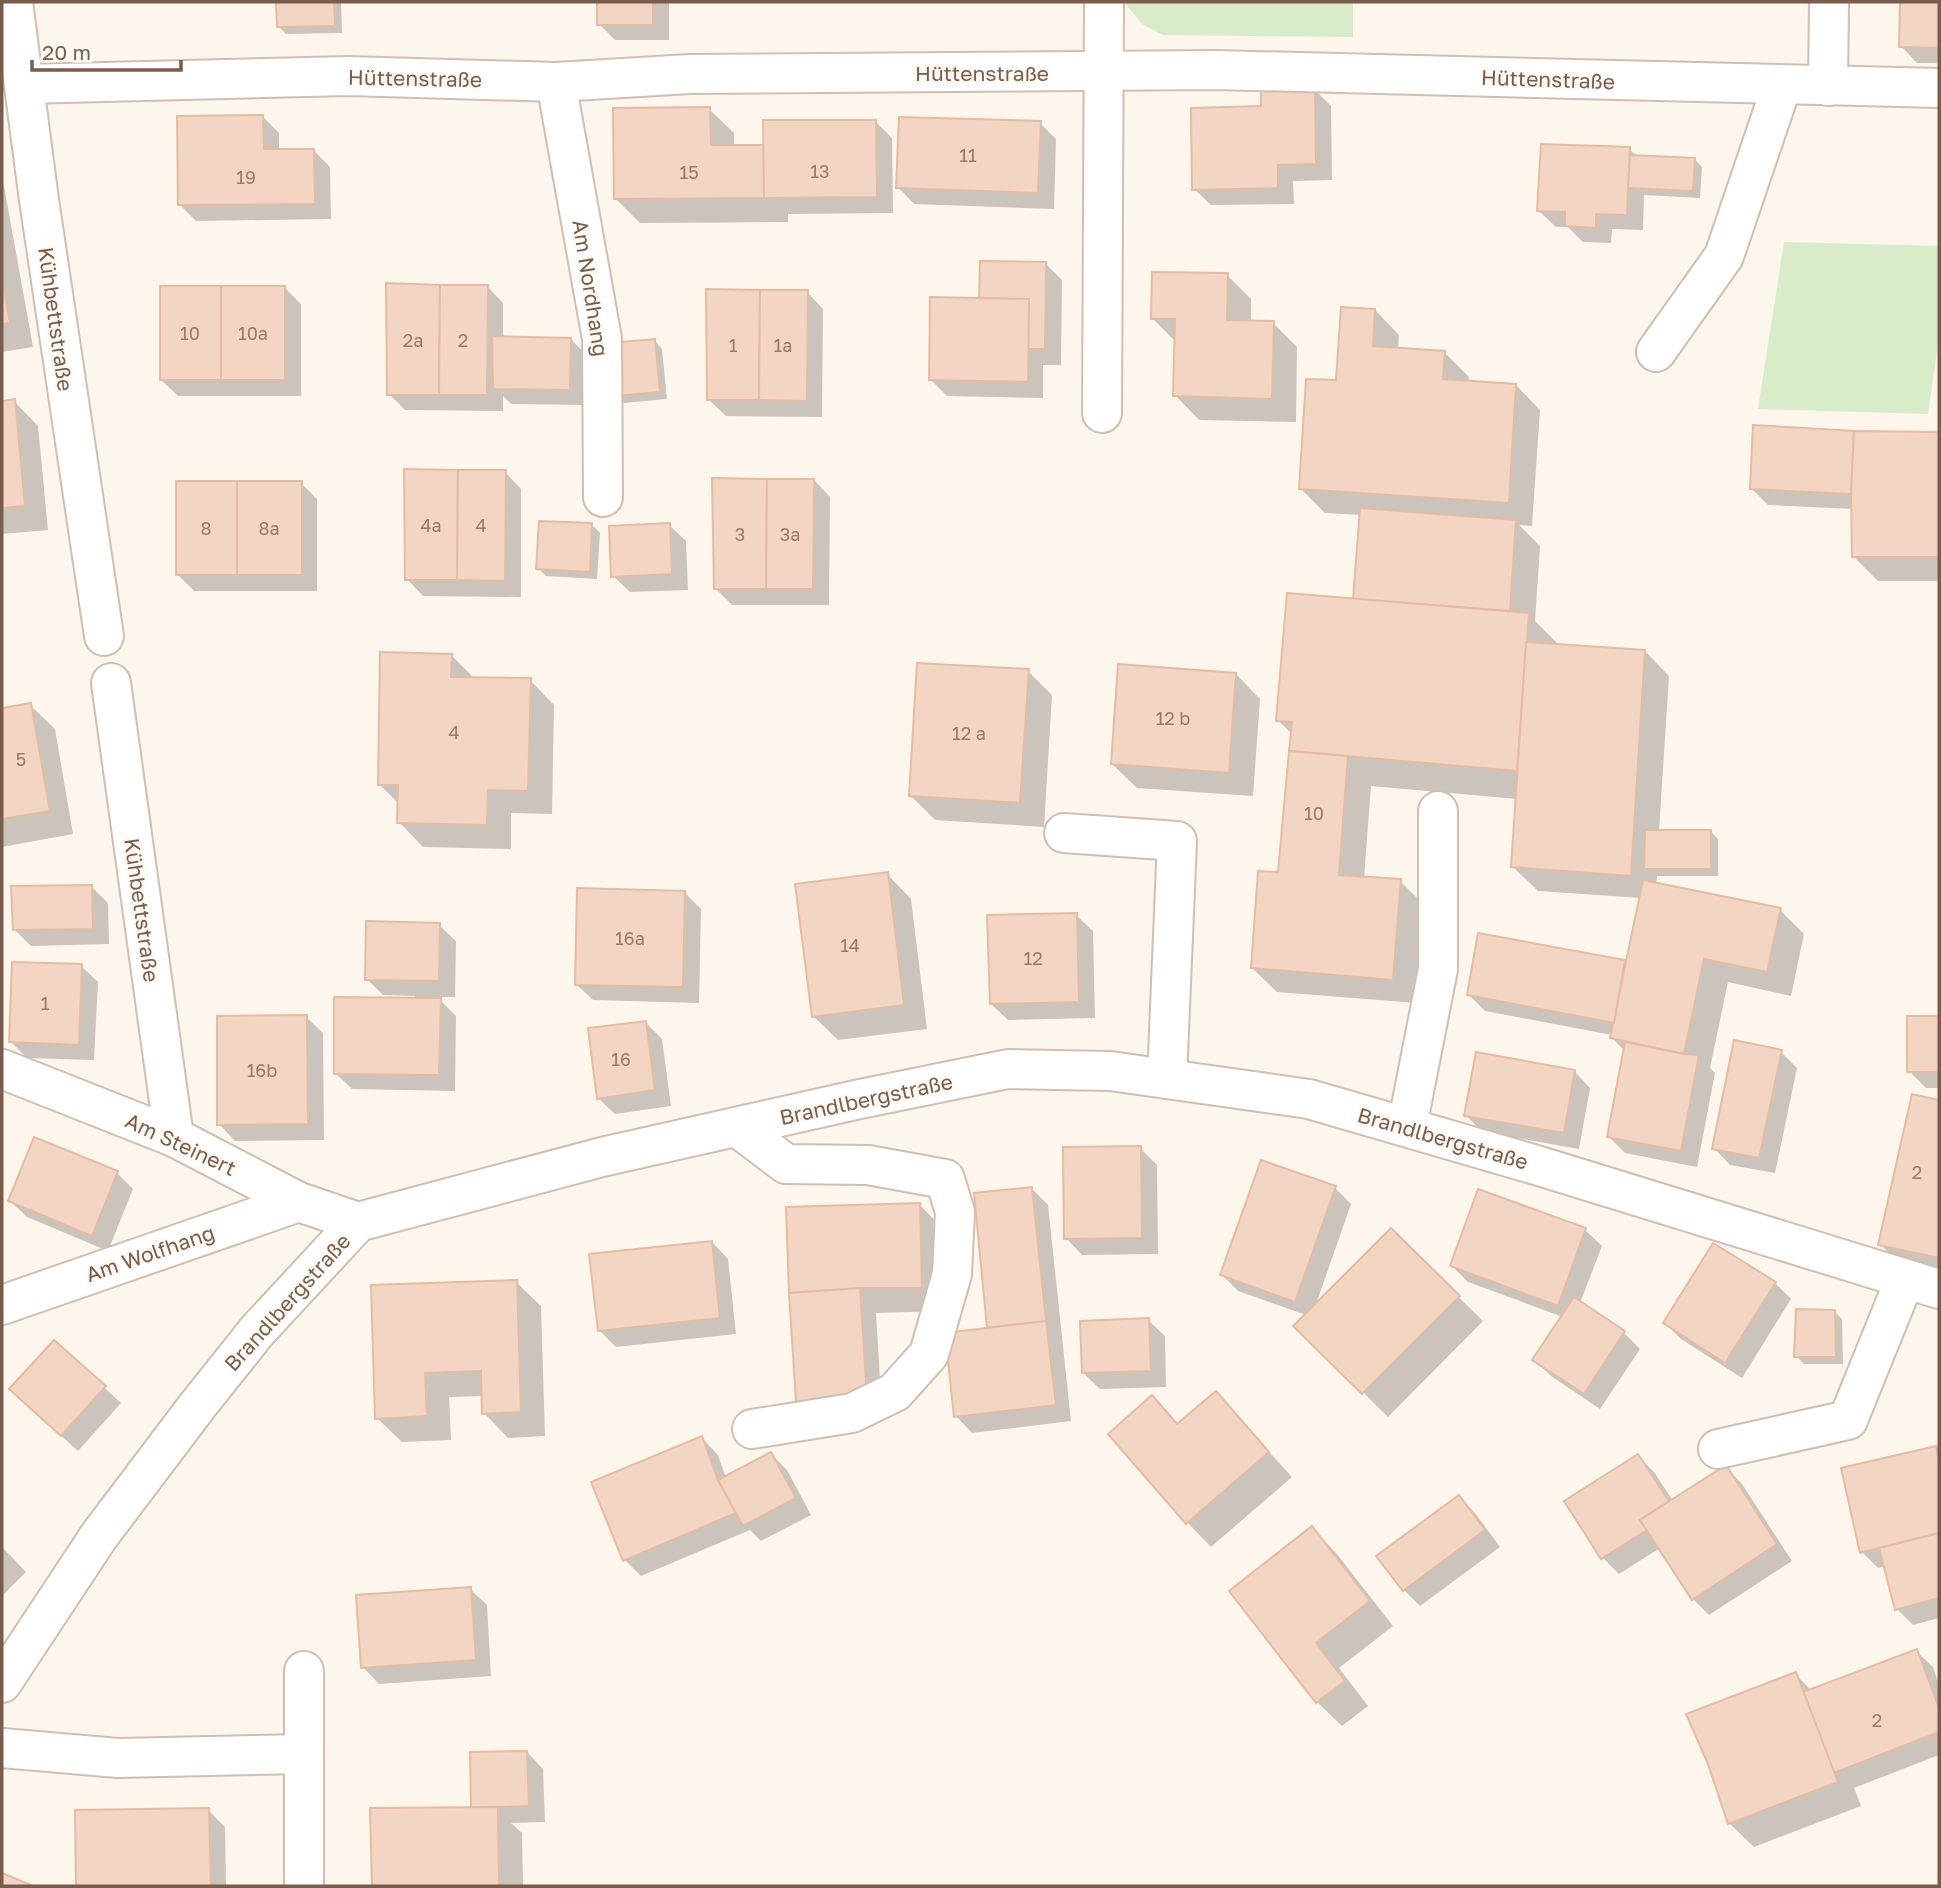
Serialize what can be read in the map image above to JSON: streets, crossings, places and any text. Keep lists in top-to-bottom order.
{
  "streets": {
    "street": [
      "Hüttenstraße",
      "Am Nordhang",
      "Kühbettstraße",
      "Brandlbergstraße",
      "Am Steinert",
      "Am Wolfhang"
    ]
  },
  "crossings": [
    ["Hüttenstraße", "Am Nordhang"],
    ["Hüttenstraße", "Kühbettstraße"],
    ["Kühbettstraße", "Am Steinert"],
    ["Brandlbergstraße", "Am Steinert"],
    ["Am Steinert", "Am Wolfhang"]
  ],
  "house_numbers": [
    "11",
    "13",
    "15",
    "19",
    "10",
    "10a",
    "2a",
    "2",
    "1",
    "1a",
    "4a",
    "4",
    "8",
    "8a",
    "3",
    "3a",
    "12 b",
    "4",
    "12 a",
    "5",
    "10",
    "16a",
    "14",
    "12",
    "1",
    "16",
    "16b",
    "2",
    "2"
  ],
  "scale_bar": "20 m"
}
